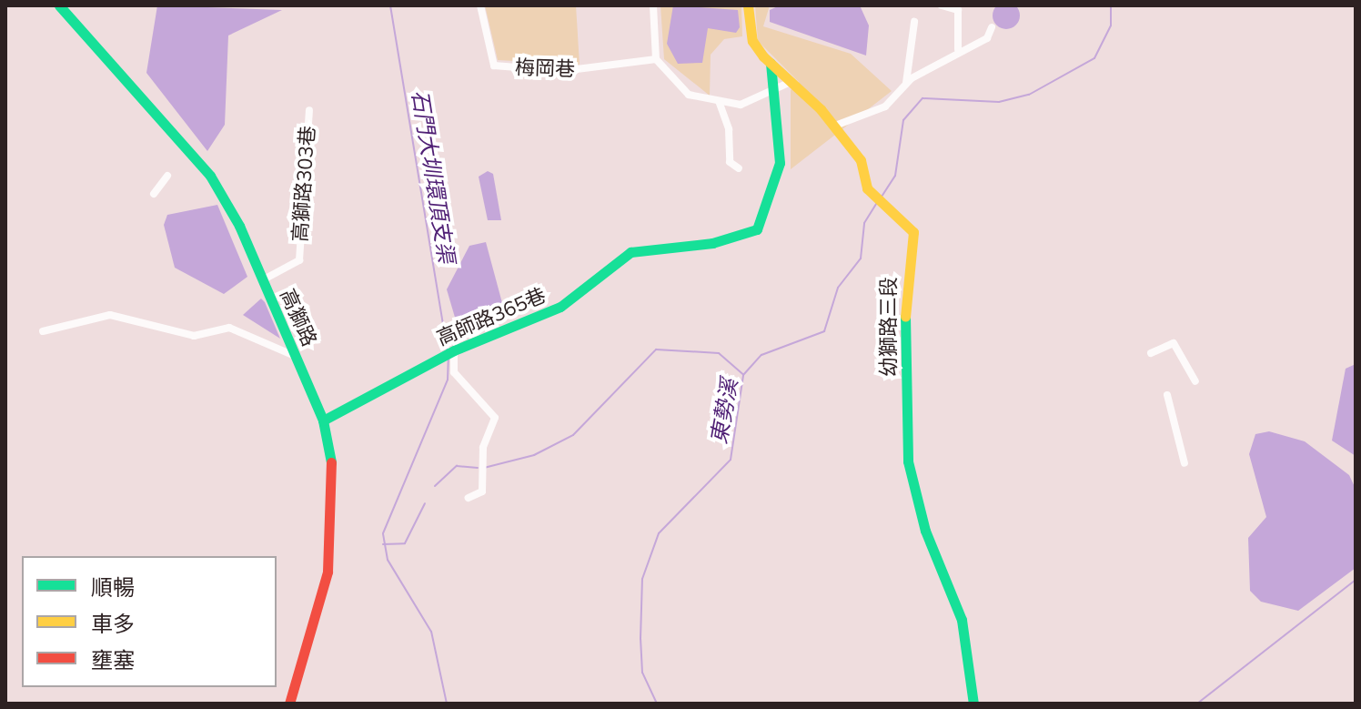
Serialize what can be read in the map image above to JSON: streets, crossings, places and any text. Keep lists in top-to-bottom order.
{
  "streets": {
    "street": [
      "梅岡巷",
      "高獅路303巷",
      "高師路365巷",
      "高獅路",
      "幼獅路三段"
    ]
  },
  "crossings": [
    ["高獅路303巷", "高獅路"],
    ["高師路365巷", "高獅路"],
    ["高師路365巷", "幼獅路三段"]
  ],
  "water": ["石門大圳環頂支渠", "東勢溪"],
  "legend": ["順暢", "車多", "壅塞"]
}
